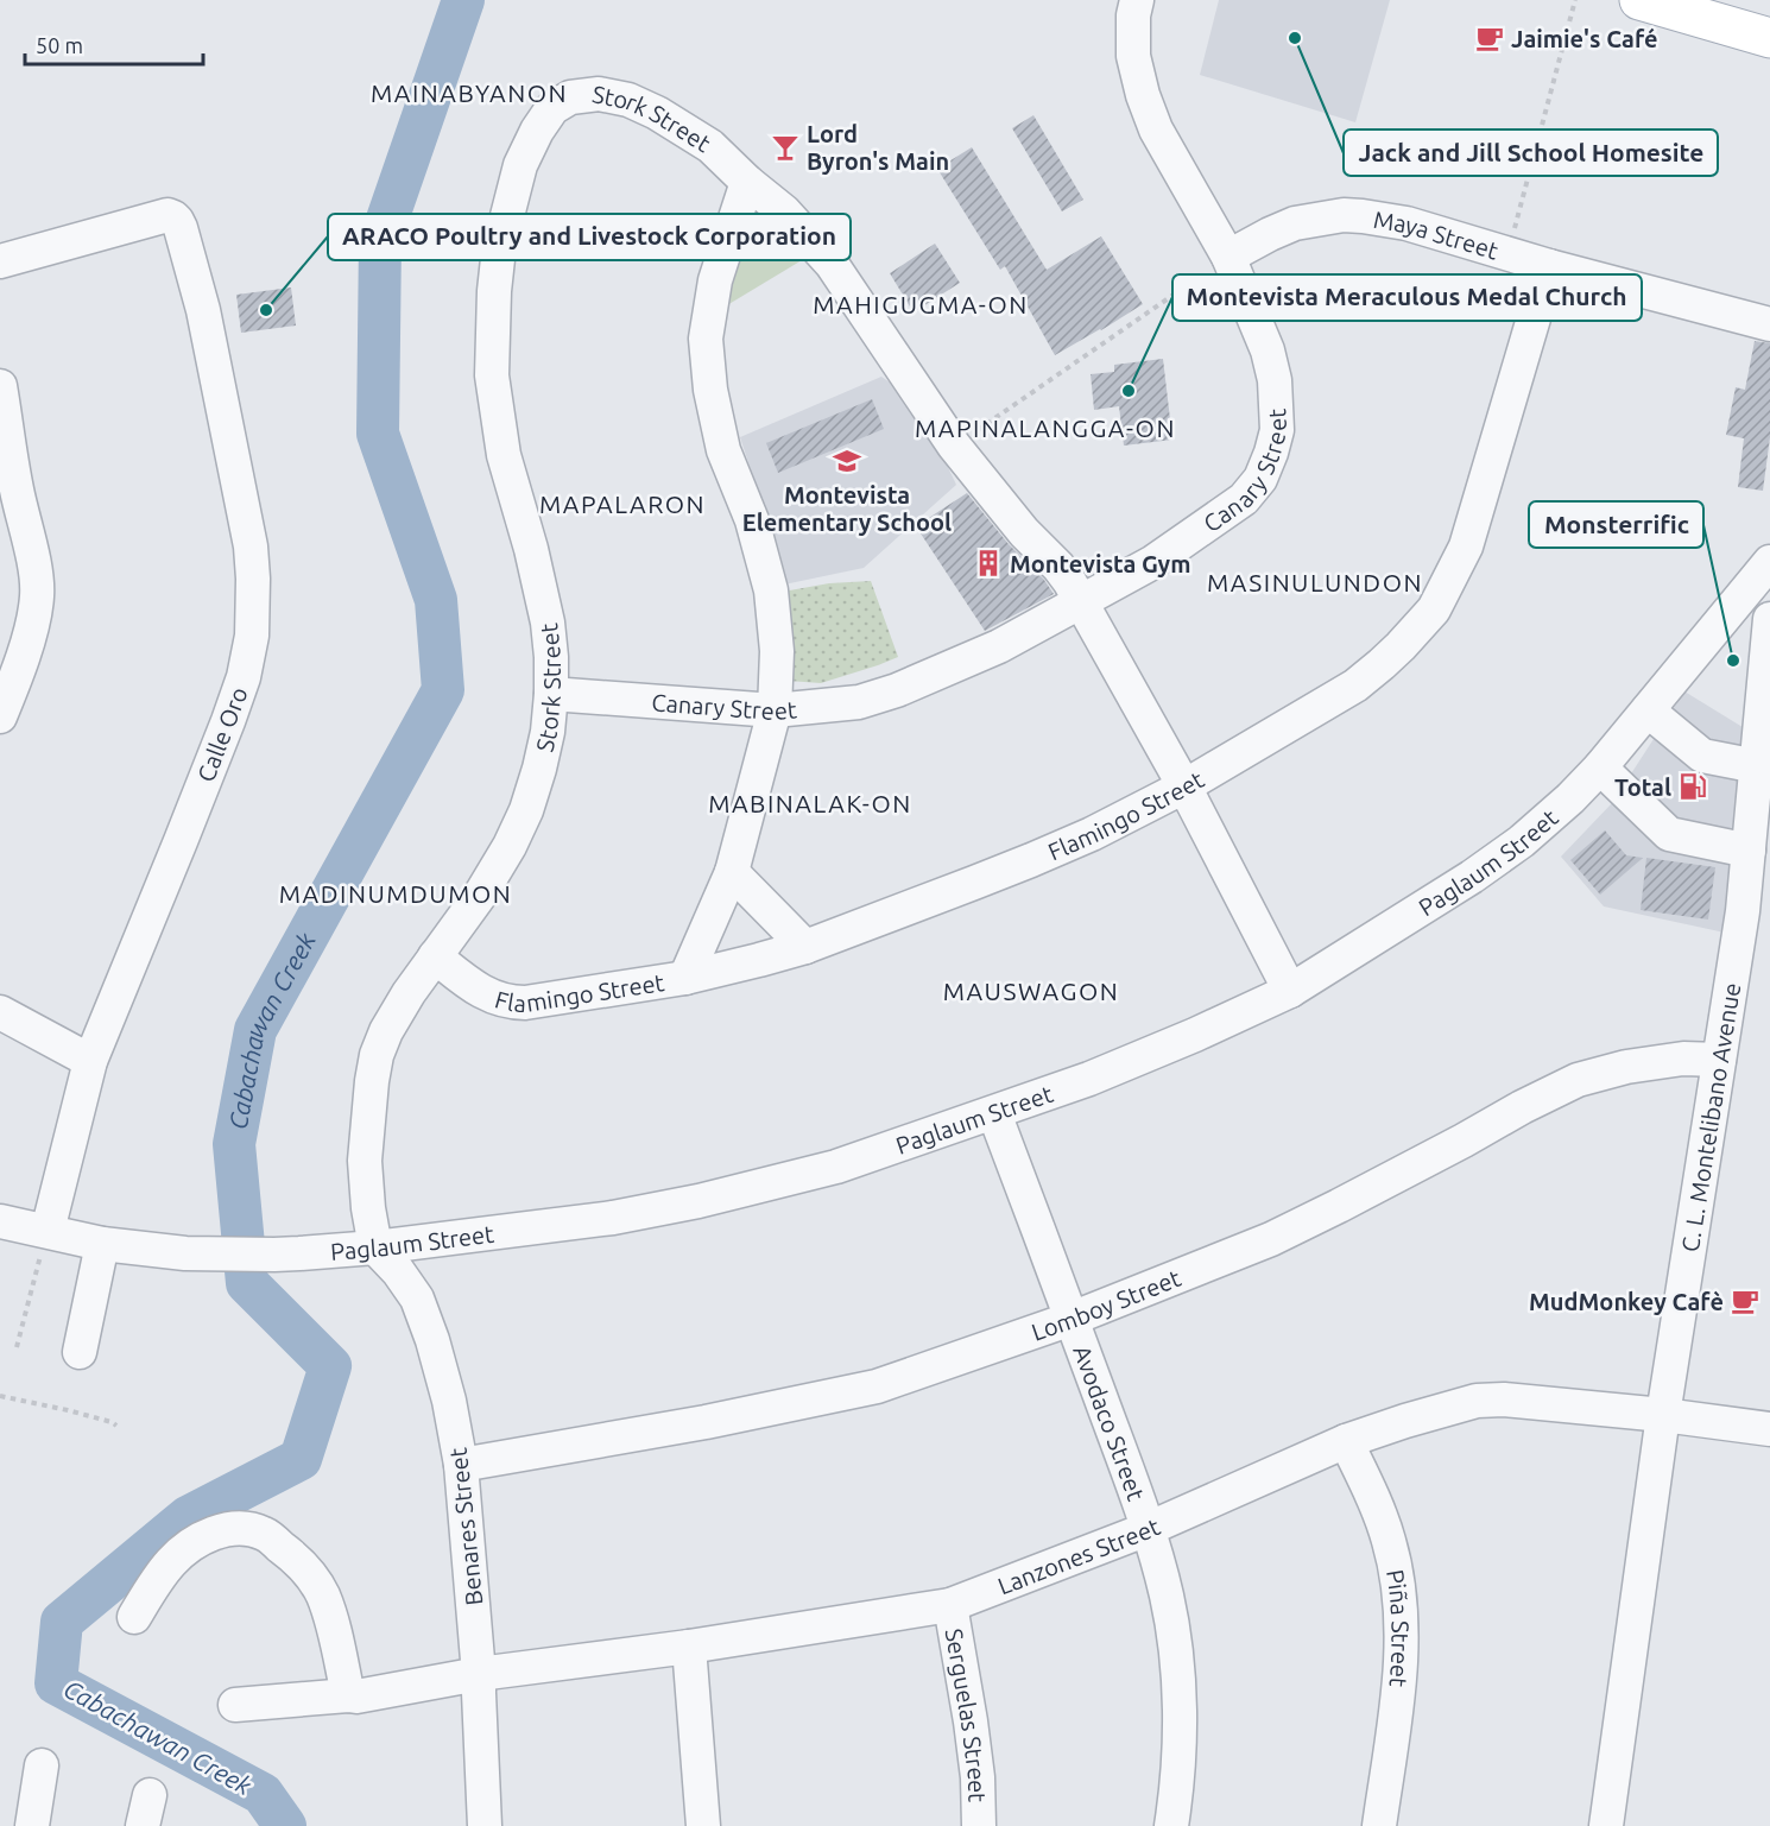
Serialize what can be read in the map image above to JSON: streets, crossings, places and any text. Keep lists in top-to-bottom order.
{
  "streets": {
    "street": [
      "Stork Street",
      "Maya Street",
      "Canary Street",
      "Calle Oro",
      "Flamingo Street",
      "Paglaum Street",
      "C. L. Montelibano Avenue",
      "Lomboy Street",
      "Avodaco Street",
      "Benares Street",
      "Lanzones Street",
      "Piña Street",
      "Serguelas Street"
    ]
  },
  "crossings": [
    ["Stork Street", "Canary Street"],
    ["Stork Street", "Flamingo Street"],
    ["Stork Street", "Paglaum Street"],
    ["Stork Street", "Benares Street"],
    ["Maya Street", "Canary Street"],
    ["Maya Street", "Flamingo Street"],
    ["Calle Oro", "Paglaum Street"],
    ["Paglaum Street", "Avodaco Street"],
    ["Paglaum Street", "Benares Street"],
    ["C. L. Montelibano Avenue", "Lomboy Street"],
    ["C. L. Montelibano Avenue", "Lanzones Street"],
    ["Lomboy Street", "Avodaco Street"],
    ["Lomboy Street", "Benares Street"],
    ["Avodaco Street", "Lanzones Street"],
    ["Benares Street", "Lanzones Street"],
    ["Lanzones Street", "Piña Street"],
    ["Lanzones Street", "Serguelas Street"]
  ],
  "districts": [
    "MAINABYANON",
    "MAHIGUGMA-ON",
    "MAPINALANGGA-ON",
    "MAPALARON",
    "MASINULUNDON",
    "MABINALAK-ON",
    "MADINUMDUMON",
    "MAUSWAGON"
  ],
  "water": ["Cabachawan Creek"],
  "places": {
    "other": [
      "Jack and Jill School Homesite",
      "ARACO Poultry and Livestock Corporation",
      "Montevista Meraculous Medal Church",
      "Monsterrific"
    ],
    "cafe": ["Jaimie's Café", "MudMonkey Cafè"],
    "bar": ["Lord Byron's Main"],
    "school or university": ["Montevista Elementary School"],
    "building": ["Montevista Gym"],
    "fuel station": ["Total"]
  },
  "scale_bar": "50 m"
}
